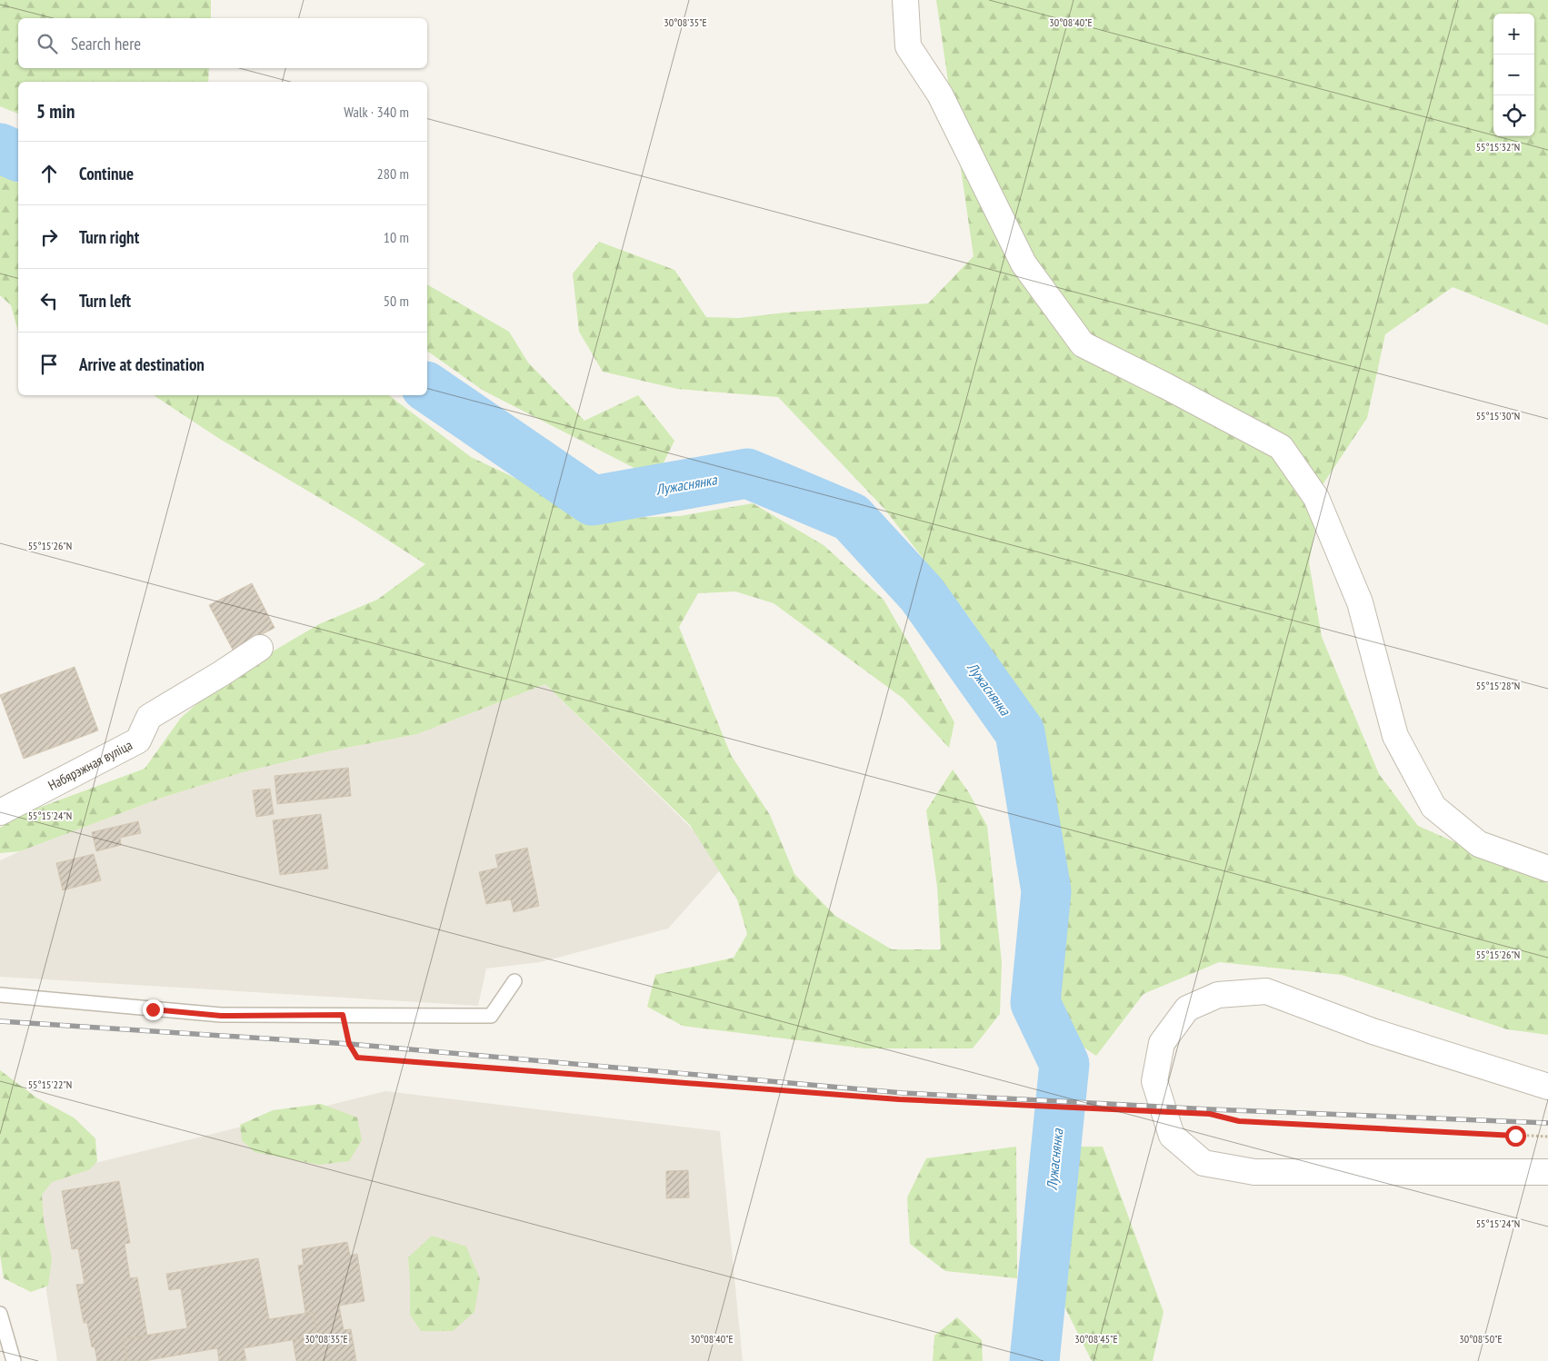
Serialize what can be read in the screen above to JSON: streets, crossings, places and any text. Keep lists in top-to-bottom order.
{
  "streets": {
    "street": ["Набярэжная вуліца"]
  },
  "water": ["Лужаснянка"],
  "page": {
    "map_buttons": ["+", "−"],
    "search": "Search here",
    "heading": ["5 min", "Walk · 340 m"],
    "list": [
      ["Continue", "280 m"],
      ["Turn right", "10 m"],
      ["Turn left", "50 m"],
      "Arrive at destination"
    ]
  },
  "coordinates": [
    "30°08'35\"E",
    "30°08'40\"E",
    "55°15'32\"N",
    "55°15'30\"N",
    "55°15'26\"N",
    "55°15'28\"N",
    "55°15'24\"N",
    "55°15'22\"N",
    "30°08'45\"E",
    "30°08'50\"E"
  ]
}
